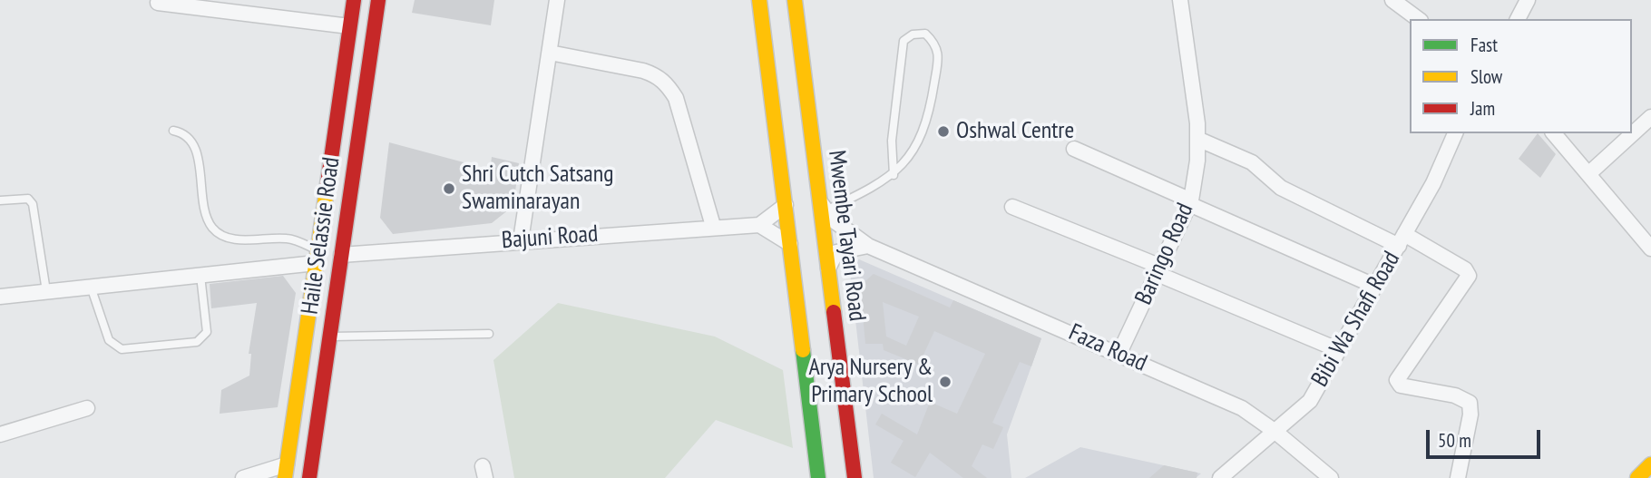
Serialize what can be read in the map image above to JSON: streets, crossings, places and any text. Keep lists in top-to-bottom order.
{
  "streets": {
    "main road": ["Haile Selassie Road", "Mwembe Tayari Road"],
    "street": [
      "Bajuni Road",
      "Baringo Road",
      "Bibi Wa Shafi Road",
      "Faza Road"
    ]
  },
  "crossings": [
    ["Haile Selassie Road", "Bajuni Road"],
    ["Mwembe Tayari Road", "Faza Road"],
    ["Baringo Road", "Faza Road"],
    ["Bibi Wa Shafi Road", "Faza Road"]
  ],
  "places": ["Oshwal Centre", "Shri Cutch Satsang Swaminarayan", "Arya Nursery & Primary School"],
  "legend": ["Fast", "Slow", "Jam"],
  "scale_bar": "50 m"
}
